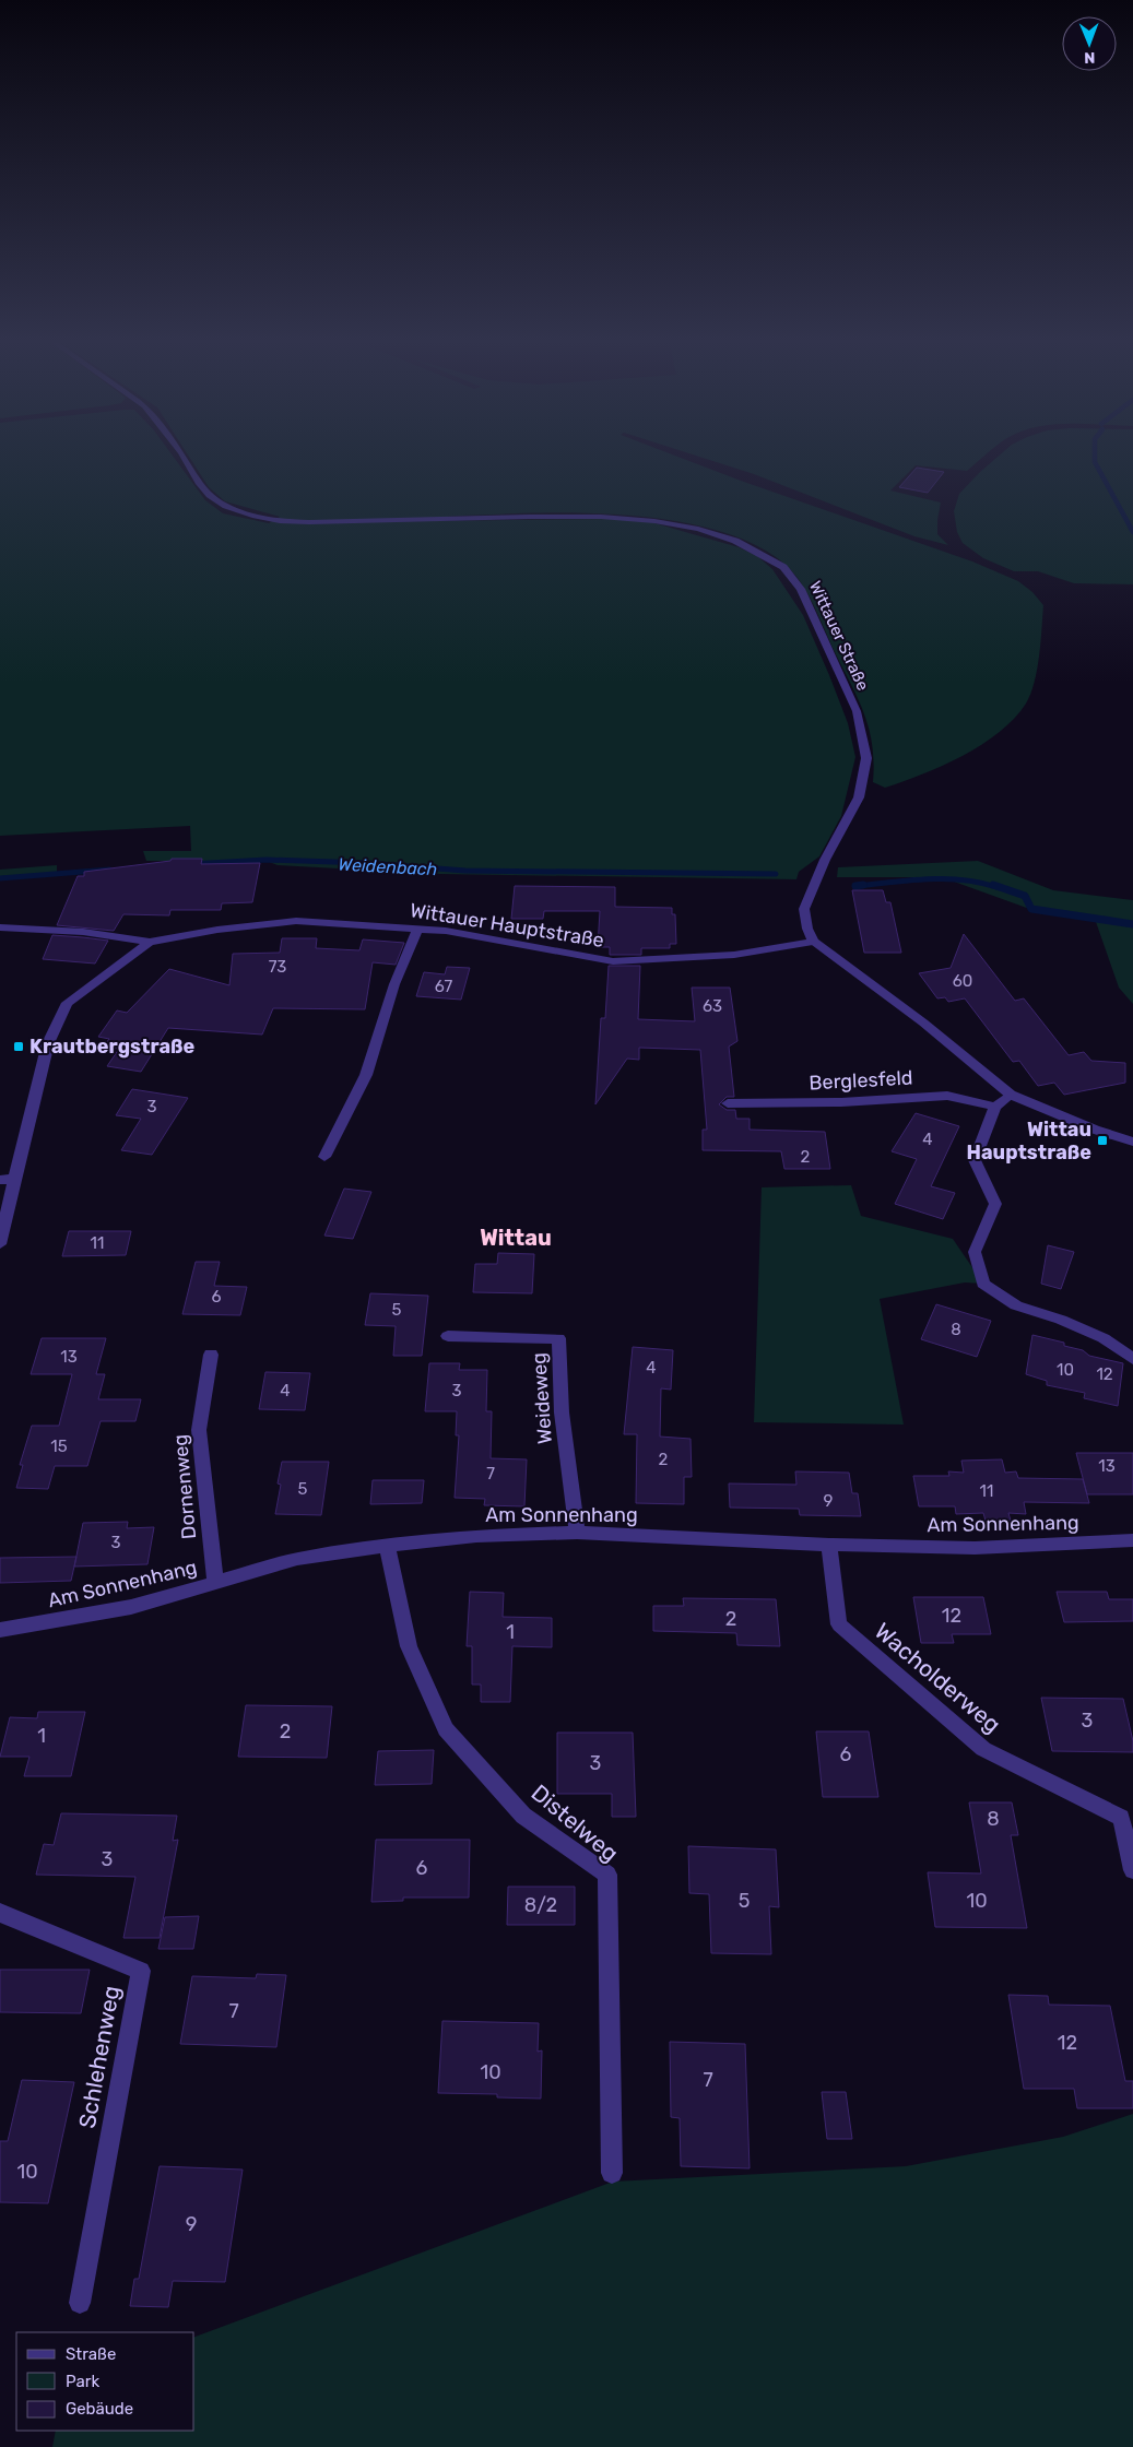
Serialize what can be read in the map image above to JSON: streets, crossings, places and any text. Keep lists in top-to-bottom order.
{
  "streets": {
    "street": [
      "Wittauer Straße",
      "Wittauer Hauptstraße",
      "Berglesfeld",
      "Weideweg",
      "Dornenweg",
      "Am Sonnenhang",
      "Wacholderweg",
      "Distelweg",
      "Schlehenweg"
    ]
  },
  "crossings": [
    ["Wittauer Straße", "Wittauer Hauptstraße"],
    ["Weideweg", "Am Sonnenhang"],
    ["Dornenweg", "Am Sonnenhang"],
    ["Am Sonnenhang", "Wacholderweg"],
    ["Am Sonnenhang", "Distelweg"]
  ],
  "districts": ["Wittau"],
  "water": ["Weidenbach"],
  "places": {
    "transit": ["Krautbergstraße", "Wittau Hauptstraße"]
  },
  "house_numbers": [
    "73",
    "60",
    "67",
    "63",
    "3",
    "4",
    "2",
    "11",
    "6",
    "5",
    "8",
    "13",
    "4",
    "10",
    "12",
    "4",
    "3",
    "15",
    "2",
    "13",
    "7",
    "5",
    "11",
    "9",
    "3",
    "12",
    "2",
    "1",
    "3",
    "2",
    "1",
    "6",
    "3",
    "8",
    "3",
    "6",
    "5",
    "10",
    "8/2",
    "7",
    "12",
    "10",
    "7",
    "10",
    "9"
  ],
  "legend": ["Straße", "Park", "Gebäude"],
  "north": "bottom"
}
